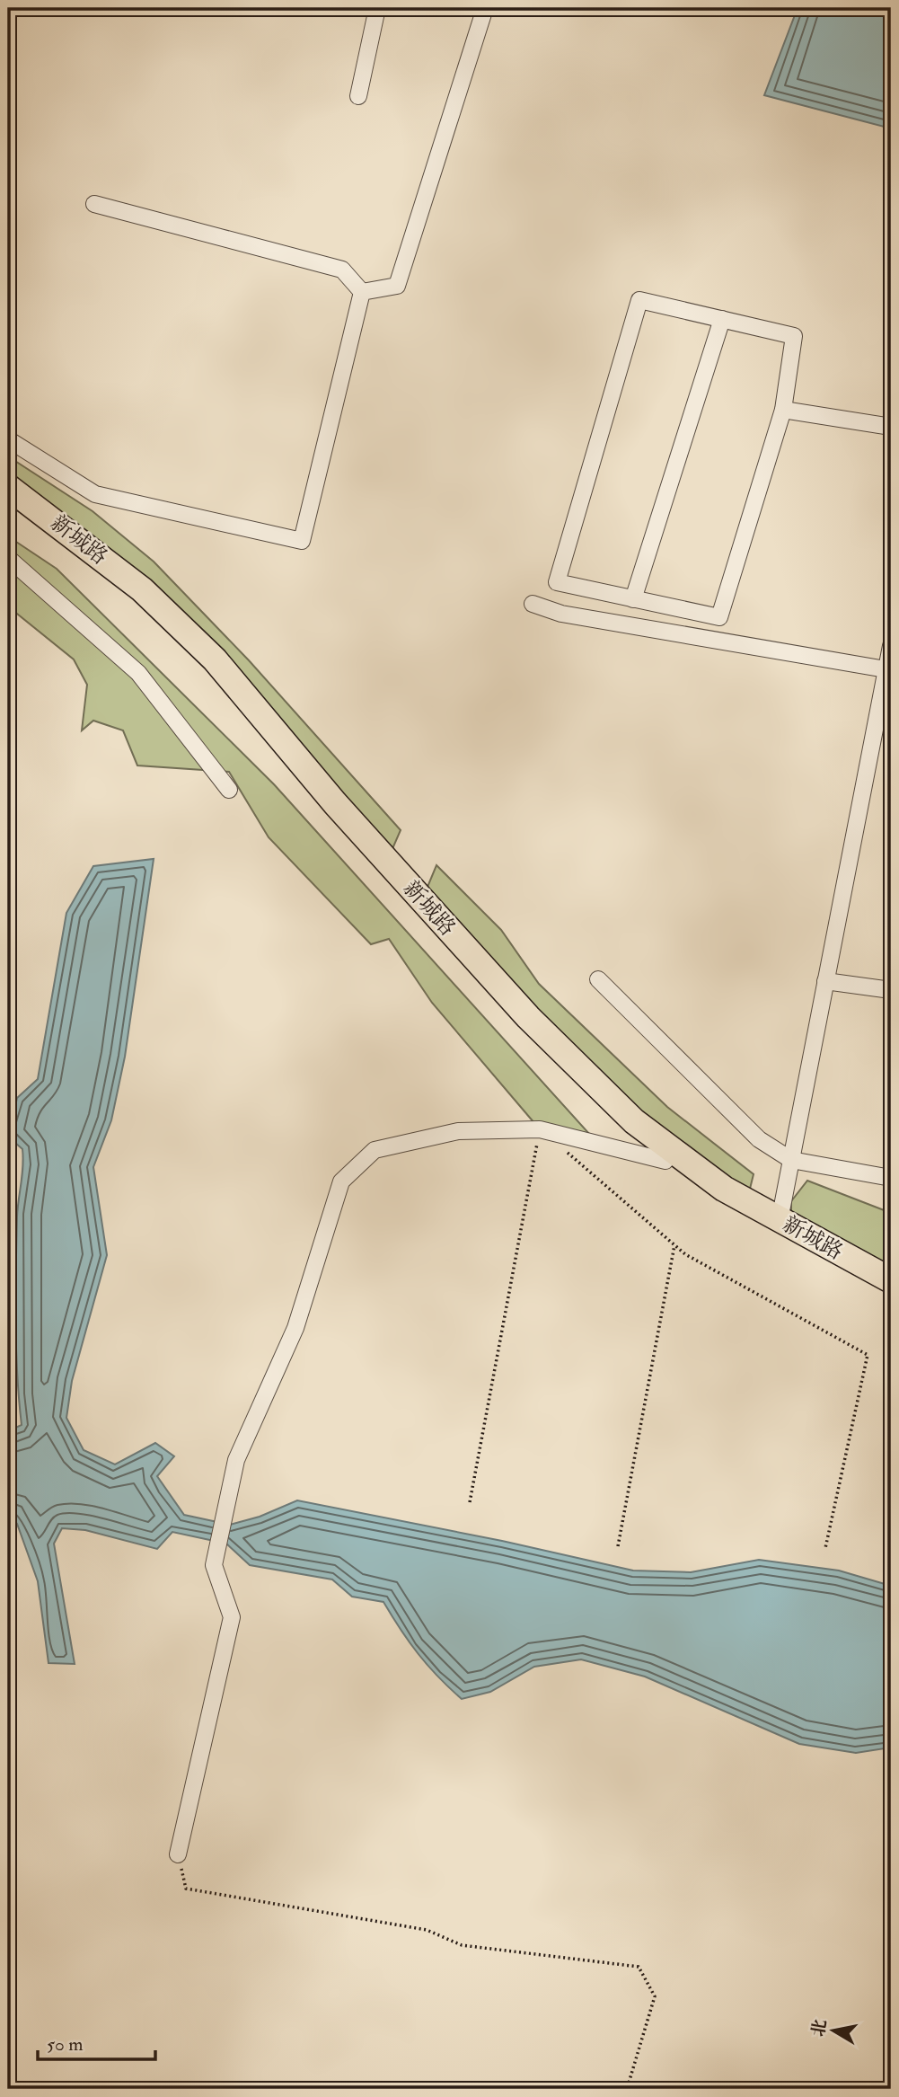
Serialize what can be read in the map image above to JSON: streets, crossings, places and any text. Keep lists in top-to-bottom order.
{
  "streets": {
    "main road": ["新城路"]
  },
  "scale_bar": "50 m",
  "north": "left"
}
